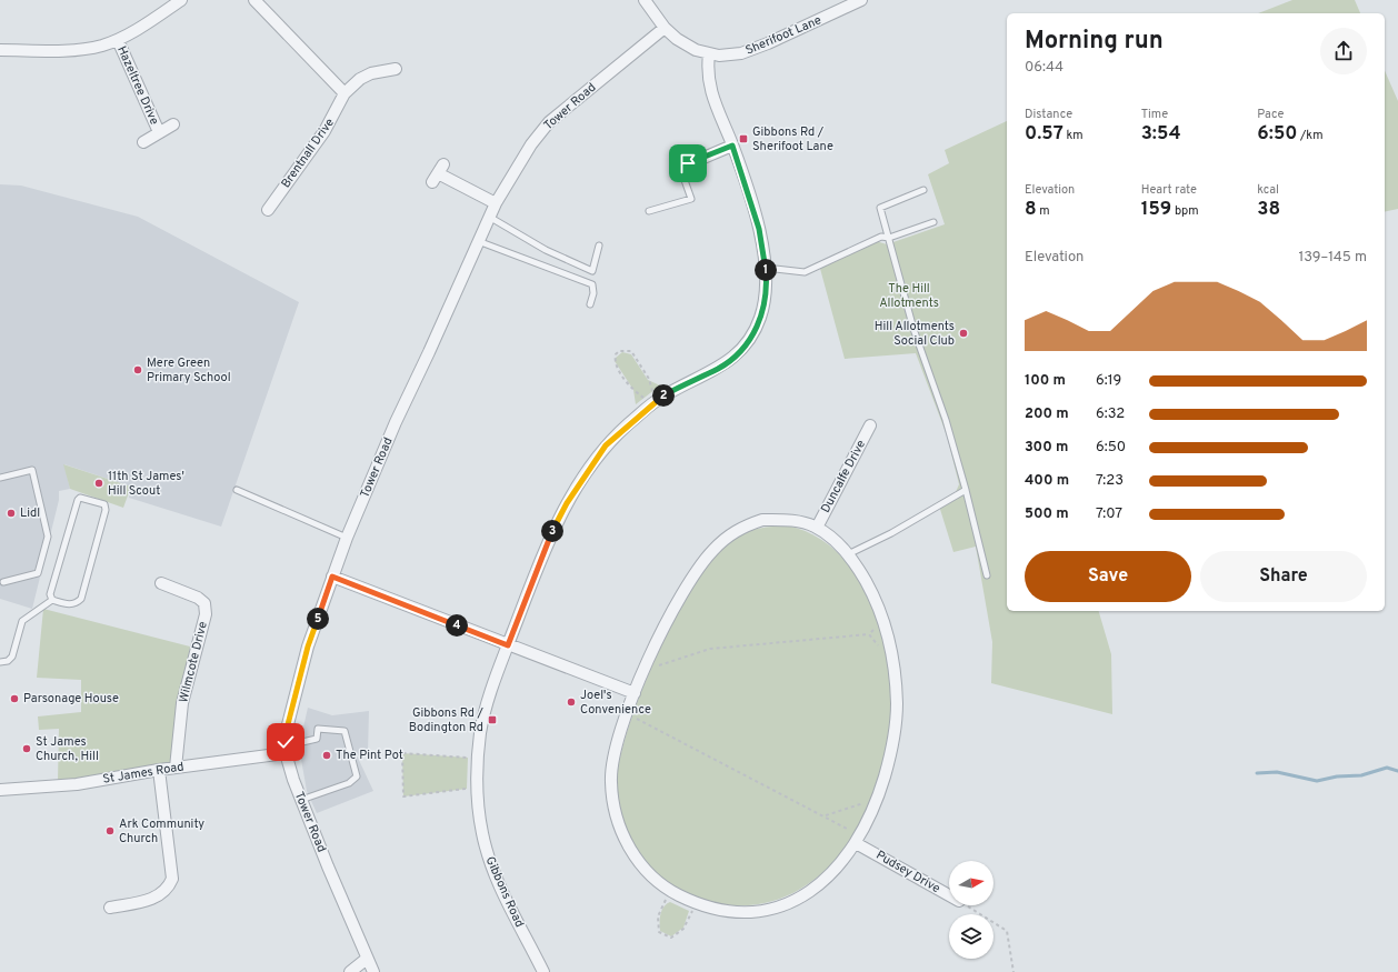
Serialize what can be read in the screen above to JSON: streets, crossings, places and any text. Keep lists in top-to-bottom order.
{
  "streets": {
    "street": [
      "Sherifoot Lane",
      "Hazeltree Drive",
      "Tower Road",
      "Brentnall Drive",
      "Duncalfe Drive",
      "Wilmcote Drive",
      "St James Road",
      "Pudsey Drive",
      "Gibbons Road"
    ]
  },
  "crossings": [
    ["Sherifoot Lane", "Tower Road"],
    ["Sherifoot Lane", "Gibbons Road"],
    ["Tower Road", "St James Road"],
    ["Wilmcote Drive", "St James Road"]
  ],
  "parks": ["The Hill Allotments"],
  "places": {
    "transit": ["Gibbons Rd / Sherifoot Lane", "Gibbons Rd / Bodington Rd"],
    "other": [
      "Hill Allotments Social Club",
      "Mere Green Primary School",
      "11th St James' Hill Scout",
      "Lidl",
      "Parsonage House",
      "Joel's Convenience",
      "St James Church, Hill",
      "The Pint Pot",
      "Ark Community Church"
    ]
  },
  "north": "right",
  "page": {
    "heading": ["Morning run", "06:44"],
    "stats": [
      ["Distance", "0.57 km"],
      ["Time", "3:54"],
      ["Pace", "6:50 /km"],
      ["Elevation", "8 m"],
      ["Heart rate", "159 bpm"],
      ["kcal", "38"]
    ],
    "chart": ["Elevation", "139–145 m"],
    "pins": [
      "1",
      "2",
      "3",
      "5",
      "4"
    ],
    "list": [
      {
        "name": "100 m",
        "note": "6:19"
      },
      {
        "name": "200 m",
        "note": "6:32"
      },
      {
        "name": "300 m",
        "note": "6:50"
      },
      {
        "name": "400 m",
        "note": "7:23"
      },
      {
        "name": "500 m",
        "note": "7:07"
      }
    ],
    "buttons": ["Save", "Share"]
  }
}
